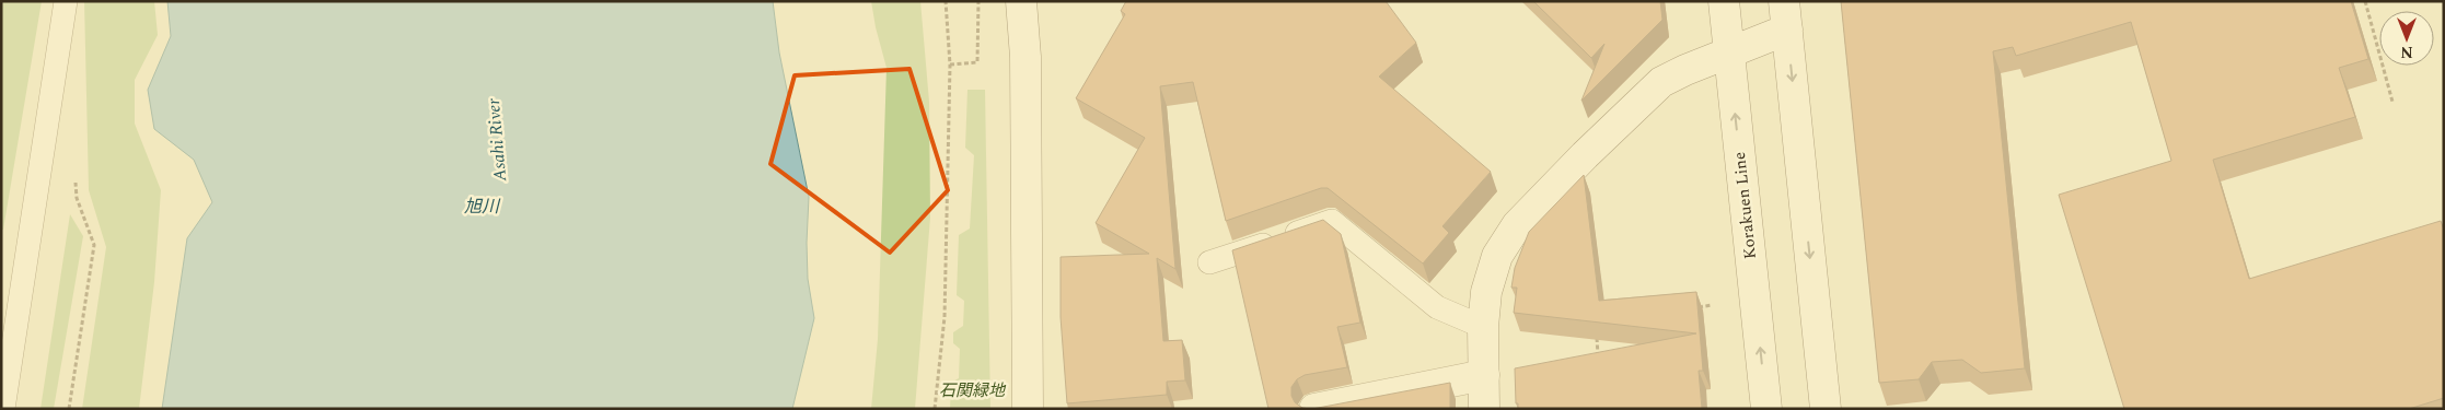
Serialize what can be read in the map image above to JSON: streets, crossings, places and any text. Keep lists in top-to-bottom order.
{
  "streets": {
    "street": ["Korakuen Line"]
  },
  "water": ["Asahi River", "旭川"],
  "parks": ["石関緑地"],
  "north": "bottom"
}
